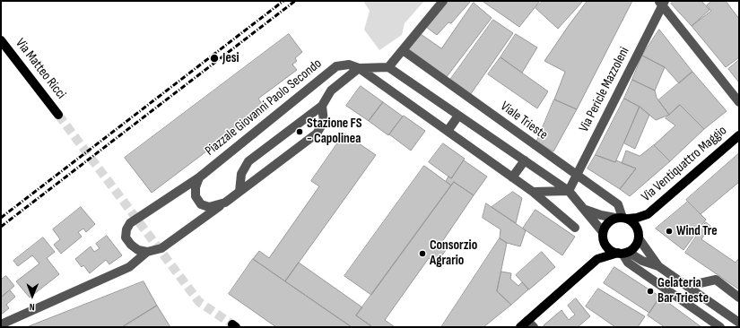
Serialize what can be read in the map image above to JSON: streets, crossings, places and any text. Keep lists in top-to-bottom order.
{
  "streets": {
    "main road": ["Via Matteo Ricci", "Viale Trieste", "Via Ventiquattro Maggio"],
    "street": ["Via Pericle Mazzoleni", "Piazzale Giovanni Paolo Secondo"]
  },
  "crossings": [
    ["Via Pericle Mazzoleni", "Viale Trieste"],
    ["Viale Trieste", "Via Ventiquattro Maggio"]
  ],
  "places": [
    "Jesi",
    "Stazione FS - Capolinea",
    "Wind Tre",
    "Consorzio Agrario",
    "Gelateria Bar Trieste"
  ],
  "north": "bottom"
}
